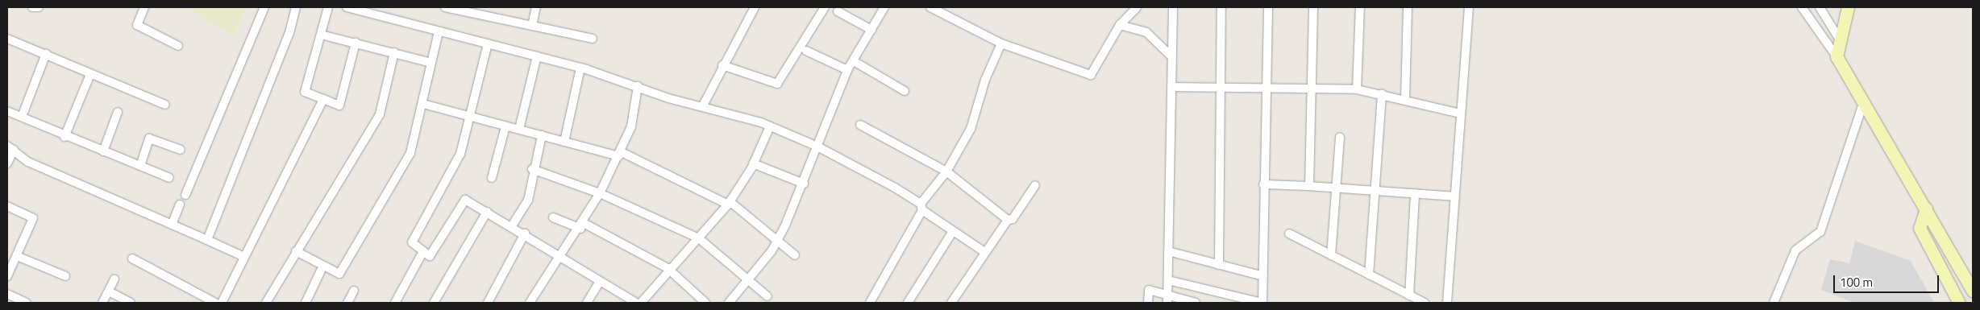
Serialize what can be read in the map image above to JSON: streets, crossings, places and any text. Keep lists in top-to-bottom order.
{
  "scale_bar": "100 m"
}
